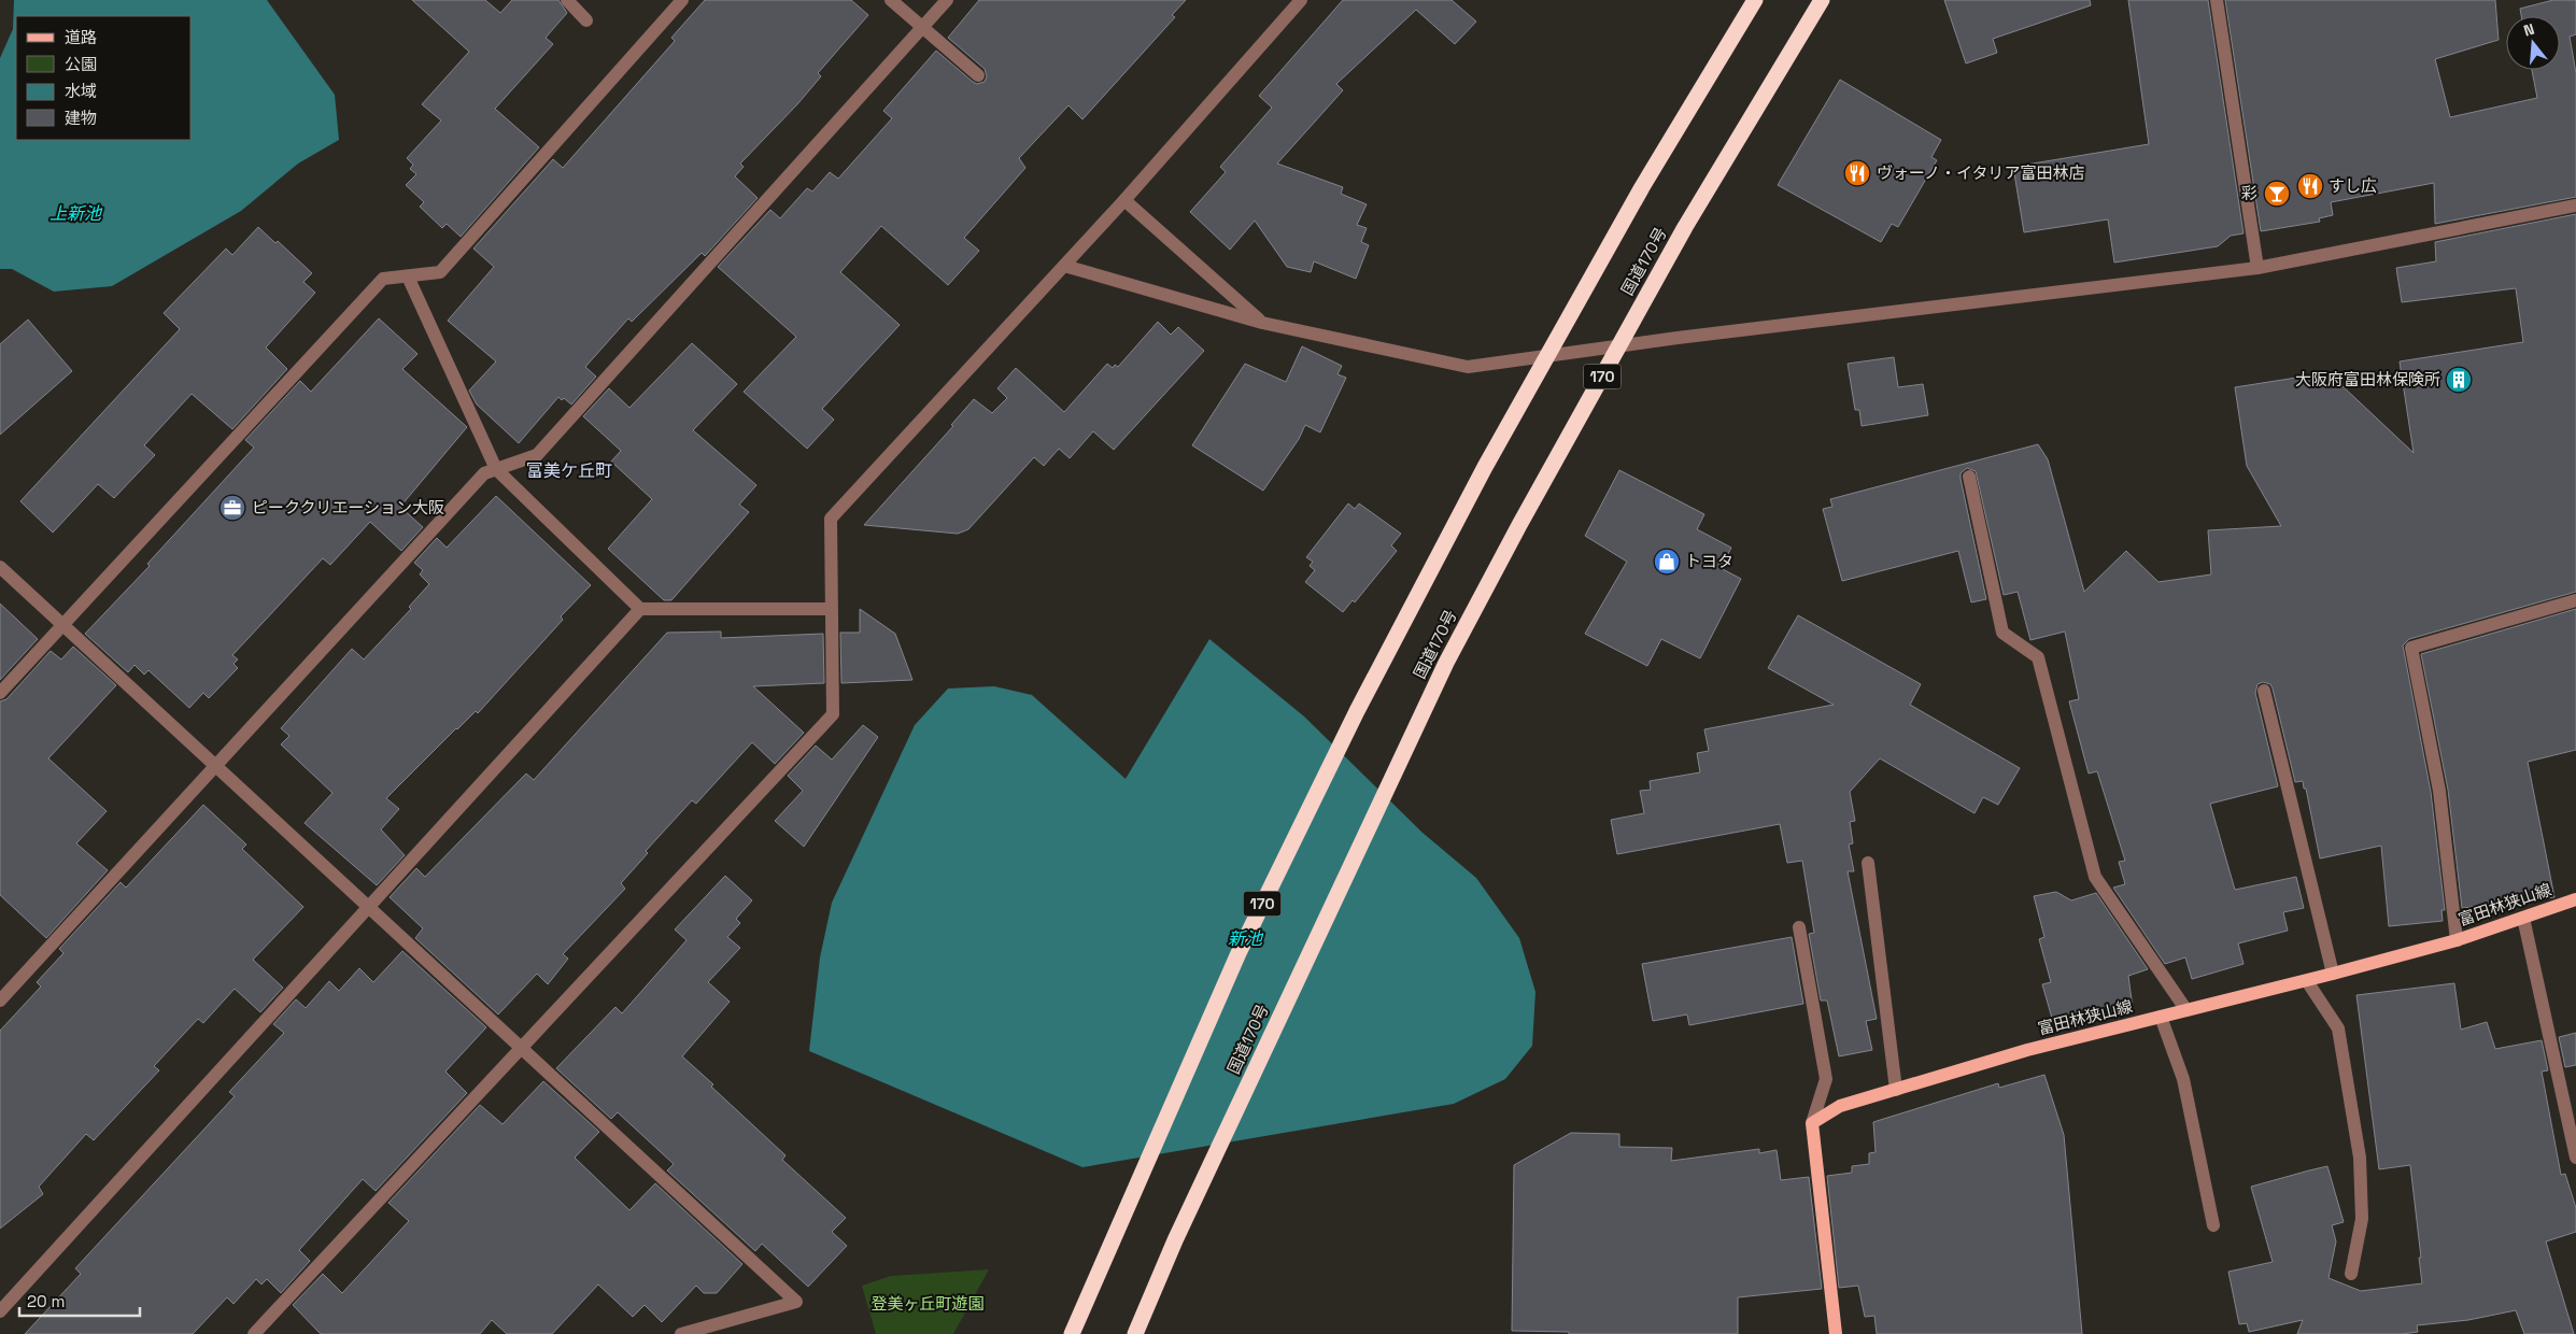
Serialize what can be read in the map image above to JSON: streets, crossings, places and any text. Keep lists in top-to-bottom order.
{
  "streets": {
    "highway": ["国道170号", "170"],
    "main road": ["富田林狭山線"]
  },
  "districts": ["富美ケ丘町"],
  "water": ["上新池", "新池"],
  "parks": ["登美ヶ丘町遊園"],
  "places": {
    "restaurant": ["ヴォーノ・イタリア富田林店", "すし広"],
    "bar": ["彩"],
    "building": ["大阪府富田林保険所"],
    "office": ["ピーククリエーション大阪"],
    "shop": ["トヨタ"]
  },
  "legend": [
    "道路",
    "公園",
    "水域",
    "建物"
  ],
  "scale_bar": "20 m",
  "north": "top"
}
